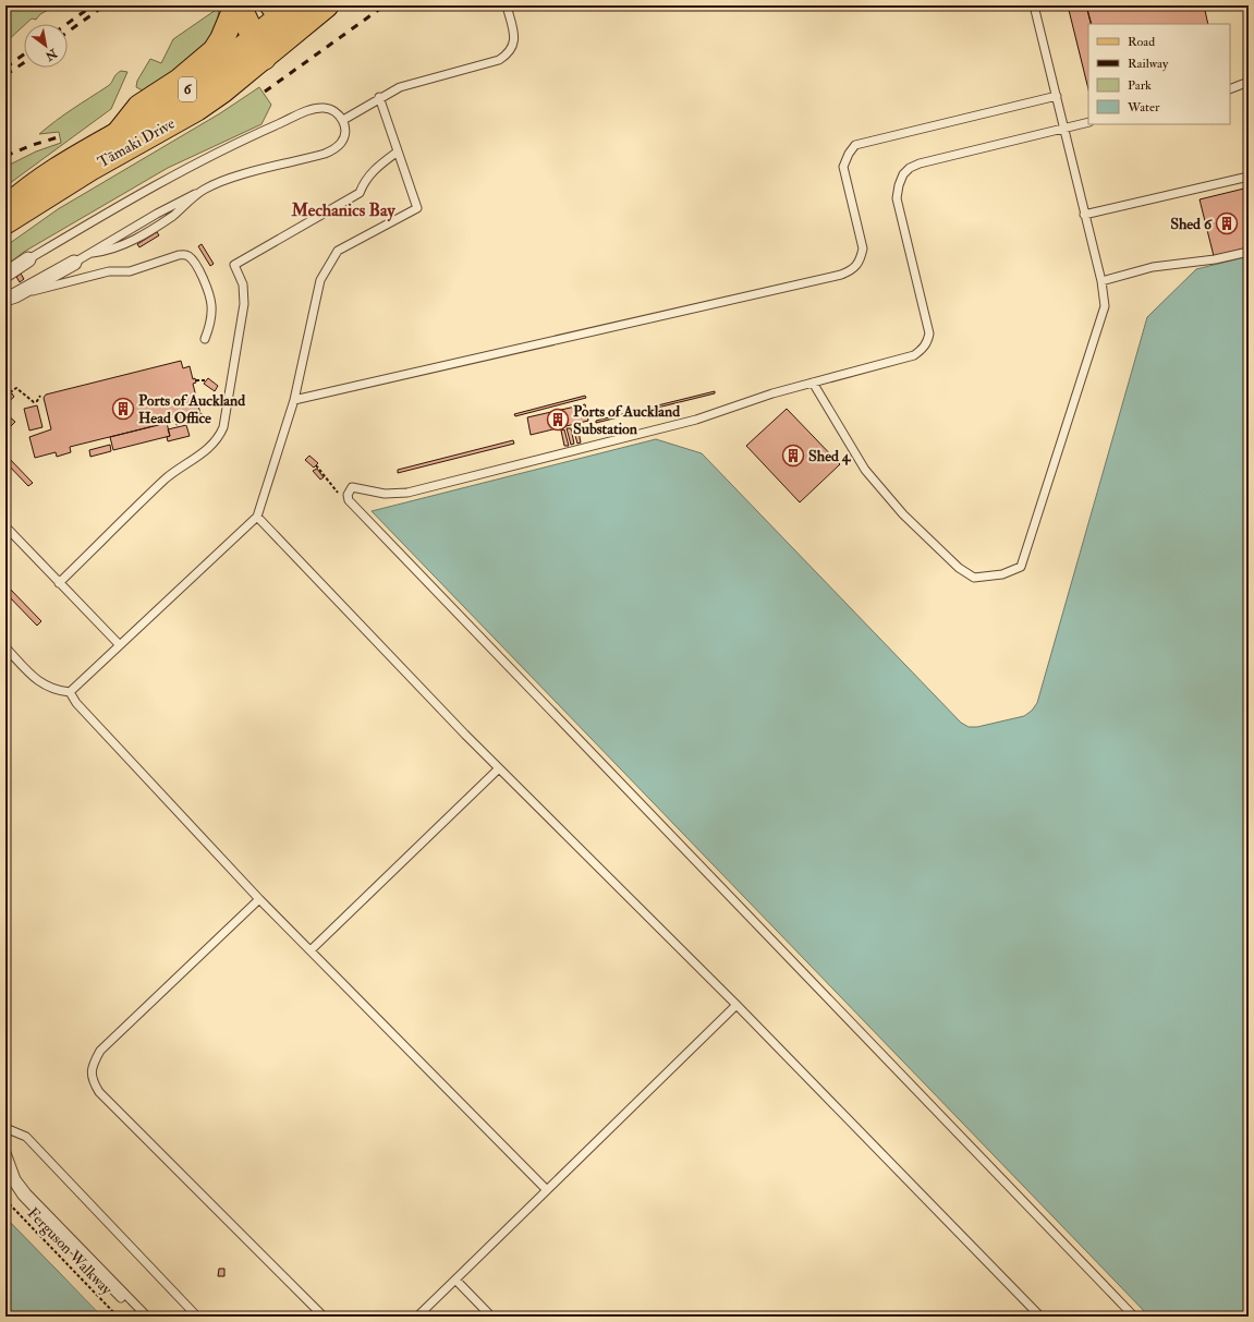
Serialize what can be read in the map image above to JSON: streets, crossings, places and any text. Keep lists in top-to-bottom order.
{
  "streets": {
    "main road": ["6", "Tāmaki Drive"],
    "path": ["Ferguson Walkway"]
  },
  "crossings": [
    ["6", "Tāmaki Drive"]
  ],
  "districts": ["Mechanics Bay"],
  "places": {
    "building": [
      "Shed 6",
      "Ports of Auckland Head Office",
      "Ports of Auckland Substation",
      "Shed 4"
    ]
  },
  "legend": [
    "Road",
    "Railway",
    "Park",
    "Water"
  ],
  "north": "bottom right"
}
